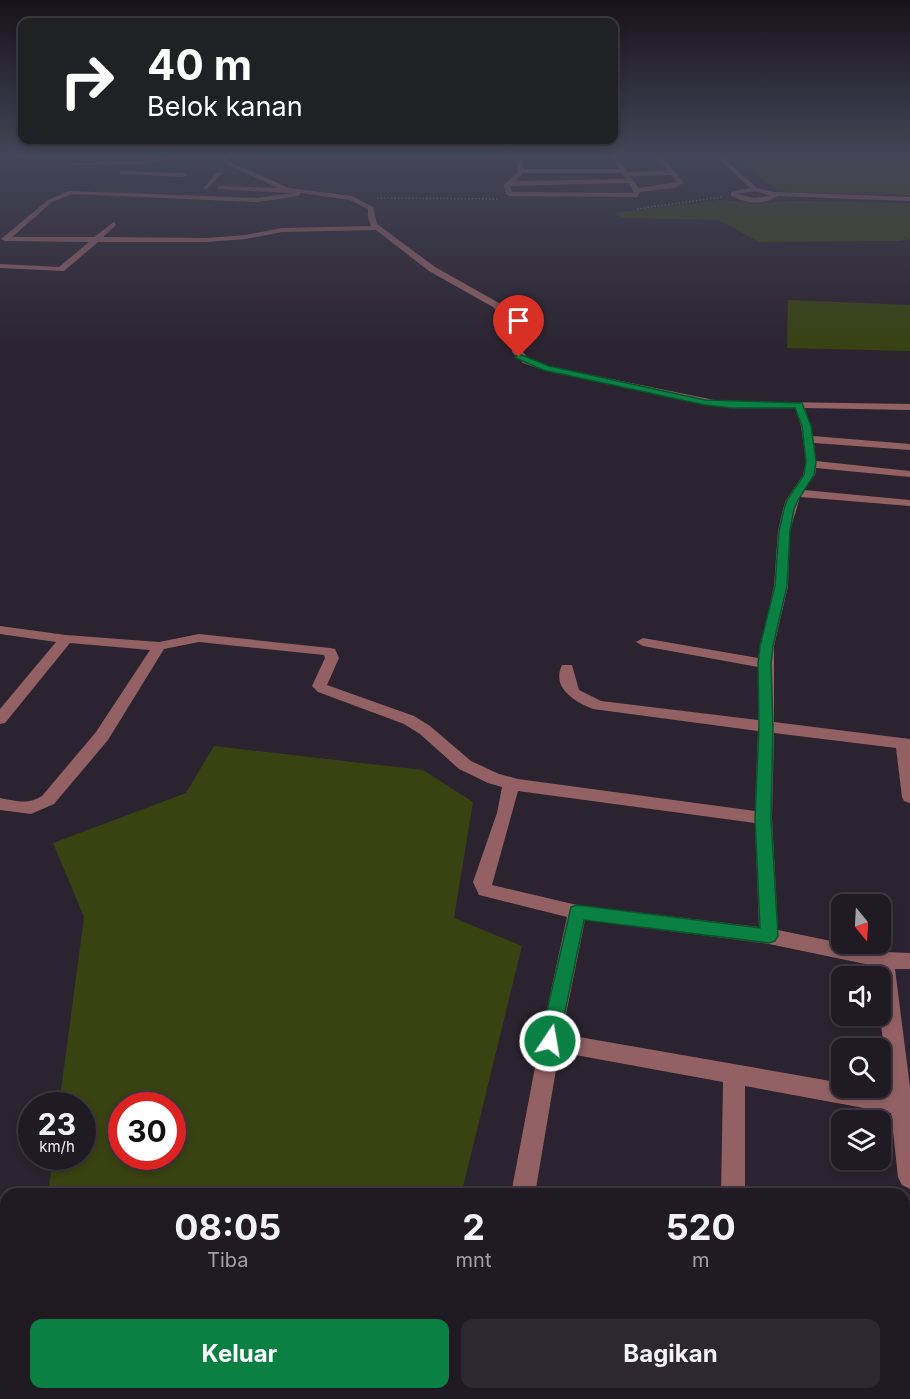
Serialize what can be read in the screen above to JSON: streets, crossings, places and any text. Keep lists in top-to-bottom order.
{
  "north": "bottom",
  "page": {
    "turn": ["40 m", "Belok kanan"],
    "speed": "23 km/h",
    "limit": "30",
    "eta": [
      "08:05",
      "Tiba",
      "2",
      "mnt",
      "520",
      "m"
    ],
    "buttons": ["Keluar", "Bagikan"]
  }
}
